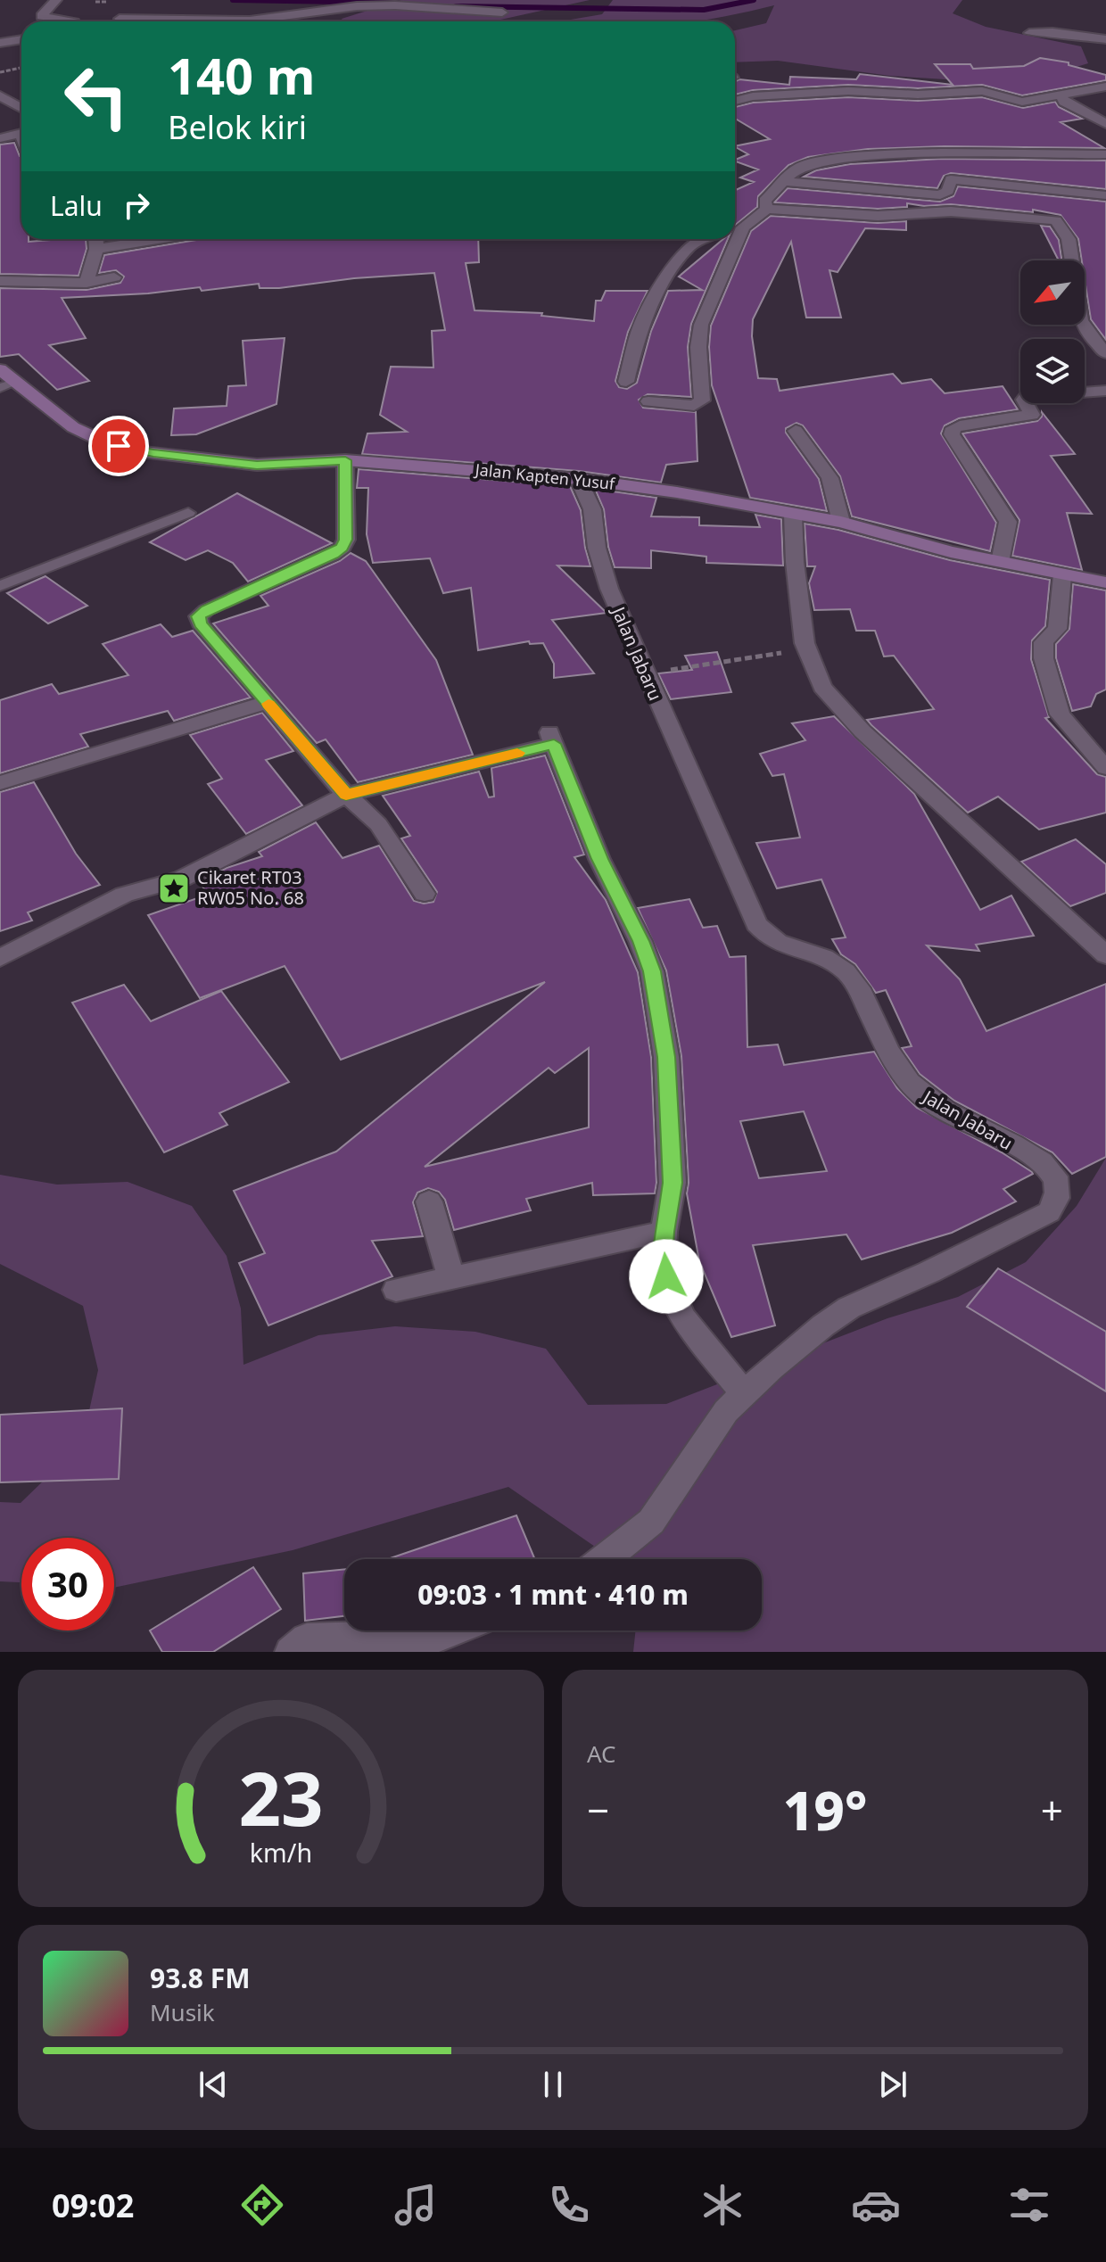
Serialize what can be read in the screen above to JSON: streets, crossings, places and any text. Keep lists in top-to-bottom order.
{
  "streets": {
    "main road": ["Jalan Kapten Yusuf"],
    "street": ["Jalan Jabaru"]
  },
  "crossings": [
    ["Jalan Kapten Yusuf", "Jalan Jabaru"]
  ],
  "places": {
    "place": ["Cikaret RT03 RW05 No. 68"]
  },
  "north": "bottom left",
  "page": {
    "turn": ["140 m", "Belok kiri"],
    "then": "Lalu",
    "limit": "30",
    "trip": "09:03 · 1 mnt · 410 m",
    "tile": "AC",
    "heat": ["−", "19°", "+"],
    "song": ["93.8 FM", "Musik"],
    "tabs": "09:02",
    "gauge": ["23", "km/h"]
  }
}
